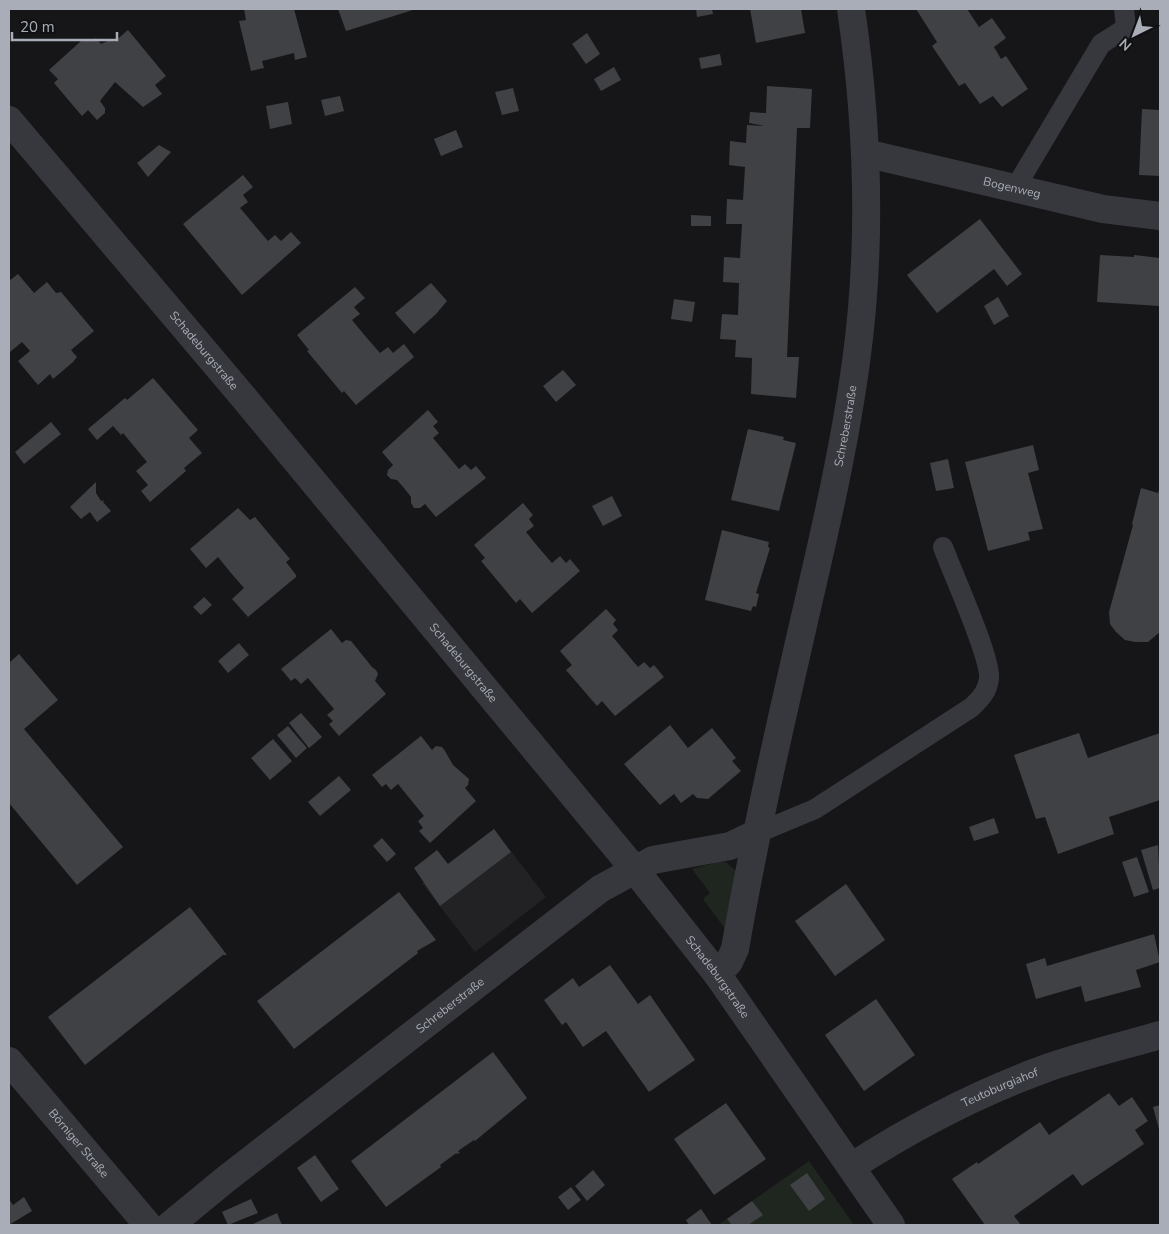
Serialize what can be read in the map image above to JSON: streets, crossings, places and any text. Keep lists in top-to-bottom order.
{
  "streets": {
    "street": [
      "Bogenweg",
      "Schadeburgstraße",
      "Schreberstraße",
      "Teutoburgiahof",
      "Börniger Straße"
    ]
  },
  "crossings": [
    ["Bogenweg", "Schreberstraße"],
    ["Schadeburgstraße", "Schreberstraße"],
    ["Schadeburgstraße", "Teutoburgiahof"]
  ],
  "scale_bar": "20 m",
  "north": "bottom left"
}
